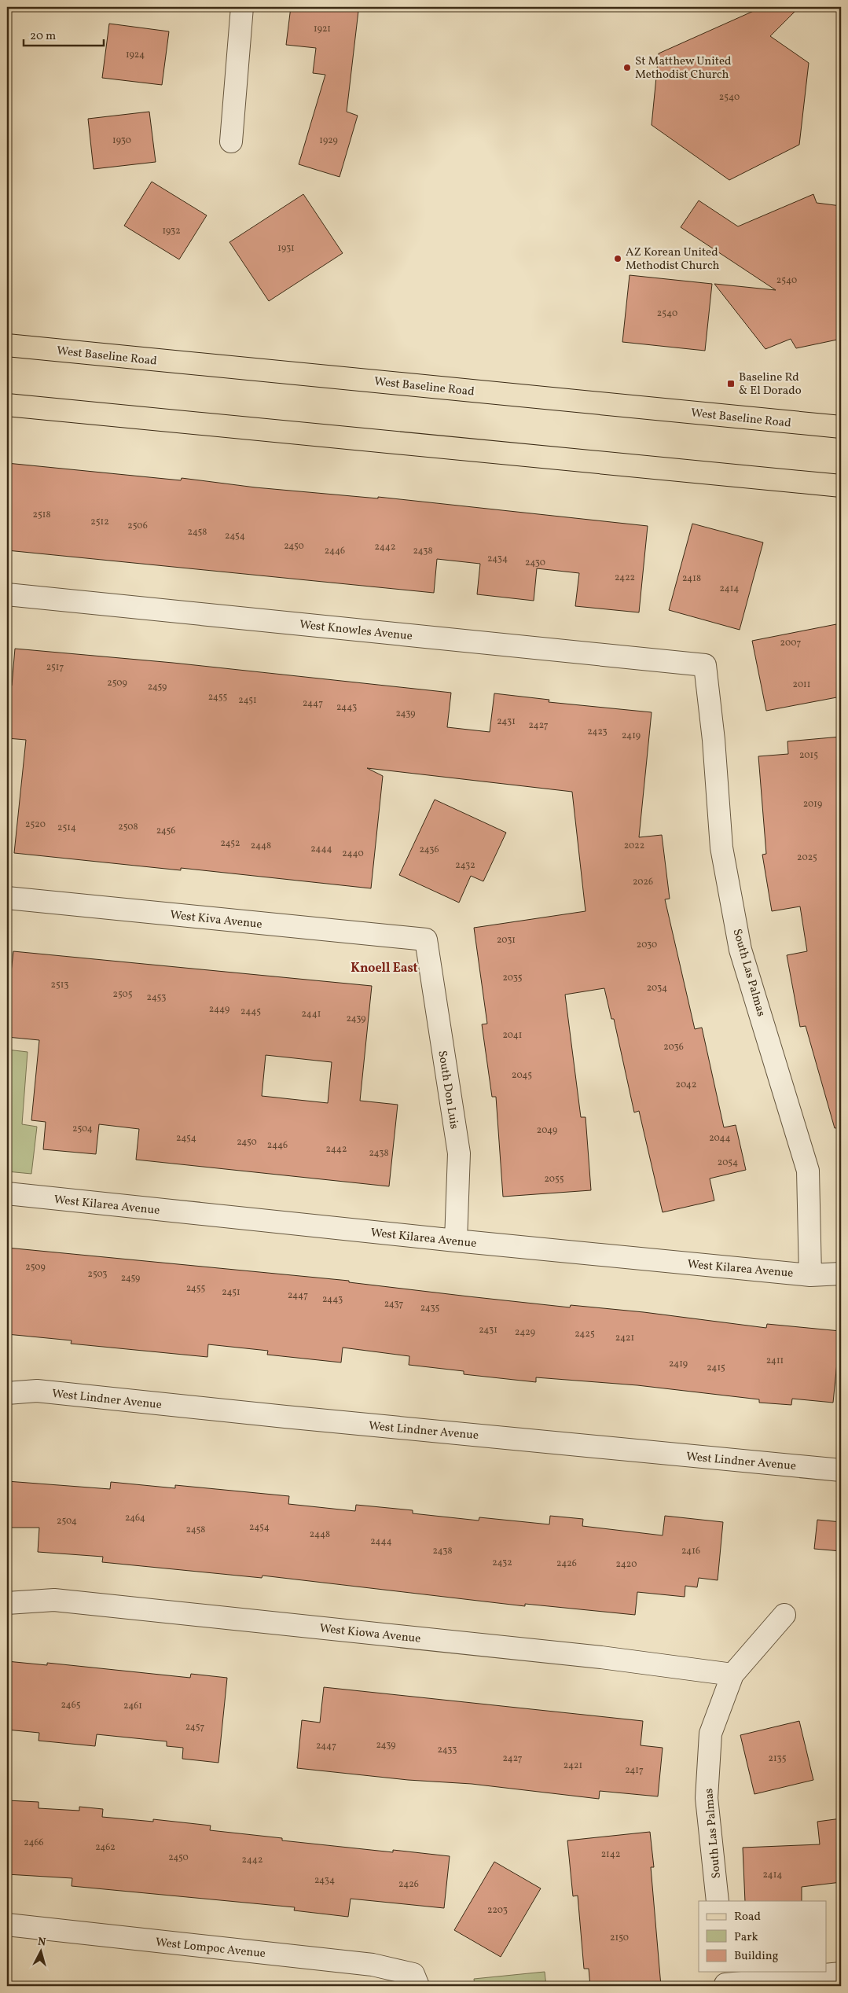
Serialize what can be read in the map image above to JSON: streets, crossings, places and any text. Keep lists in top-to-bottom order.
{
  "streets": {
    "main road": ["West Baseline Road"],
    "street": [
      "West Knowles Avenue",
      "West Kiva Avenue",
      "South Las Palmas",
      "South Don Luis",
      "West Kilarea Avenue",
      "West Lindner Avenue",
      "West Kiowa Avenue",
      "West Lompoc Avenue"
    ]
  },
  "crossings": [
    ["West Knowles Avenue", "South Las Palmas"],
    ["West Kiva Avenue", "South Don Luis"],
    ["South Las Palmas", "West Kilarea Avenue"],
    ["South Las Palmas", "West Kiowa Avenue"],
    ["South Don Luis", "West Kilarea Avenue"]
  ],
  "districts": ["Knoell East"],
  "places": {
    "other": ["St Matthew United Methodist Church", "AZ Korean United Methodist Church"],
    "transit": ["Baseline Rd & El Dorado"]
  },
  "house_numbers": [
    "1921",
    "1924",
    "2540",
    "1930",
    "1929",
    "1932",
    "1931",
    "2540",
    "2540",
    "2518",
    "2512",
    "2506",
    "2458",
    "2454",
    "2450",
    "2442",
    "2446",
    "2438",
    "2434",
    "2430",
    "2422",
    "2418",
    "2414",
    "2007",
    "2517",
    "2509",
    "2011",
    "2459",
    "2455",
    "2451",
    "2447",
    "2443",
    "2439",
    "2431",
    "2427",
    "2423",
    "2419",
    "2015",
    "2019",
    "2520",
    "2508",
    "2514",
    "2456",
    "2452",
    "2448",
    "2022",
    "2444",
    "2436",
    "2440",
    "2025",
    "2432",
    "2026",
    "2031",
    "2030",
    "2035",
    "2513",
    "2034",
    "2505",
    "2453",
    "2449",
    "2445",
    "2441",
    "2439",
    "2041",
    "2036",
    "2045",
    "2042",
    "2504",
    "2049",
    "2454",
    "2044",
    "2450",
    "2446",
    "2442",
    "2438",
    "2054",
    "2055",
    "2509",
    "2503",
    "2459",
    "2455",
    "2451",
    "2447",
    "2443",
    "2437",
    "2435",
    "2431",
    "2429",
    "2425",
    "2421",
    "2411",
    "2419",
    "2415",
    "2464",
    "2504",
    "2454",
    "2458",
    "2448",
    "2444",
    "2438",
    "2416",
    "2432",
    "2426",
    "2420",
    "2465",
    "2461",
    "2457",
    "2439",
    "2447",
    "2433",
    "2427",
    "2135",
    "2421",
    "2417",
    "2466",
    "2462",
    "2142",
    "2450",
    "2442",
    "2414",
    "2434",
    "2426",
    "2203",
    "2150"
  ],
  "legend": ["Road", "Park", "Building"],
  "scale_bar": "20 m",
  "north": "top"
}
